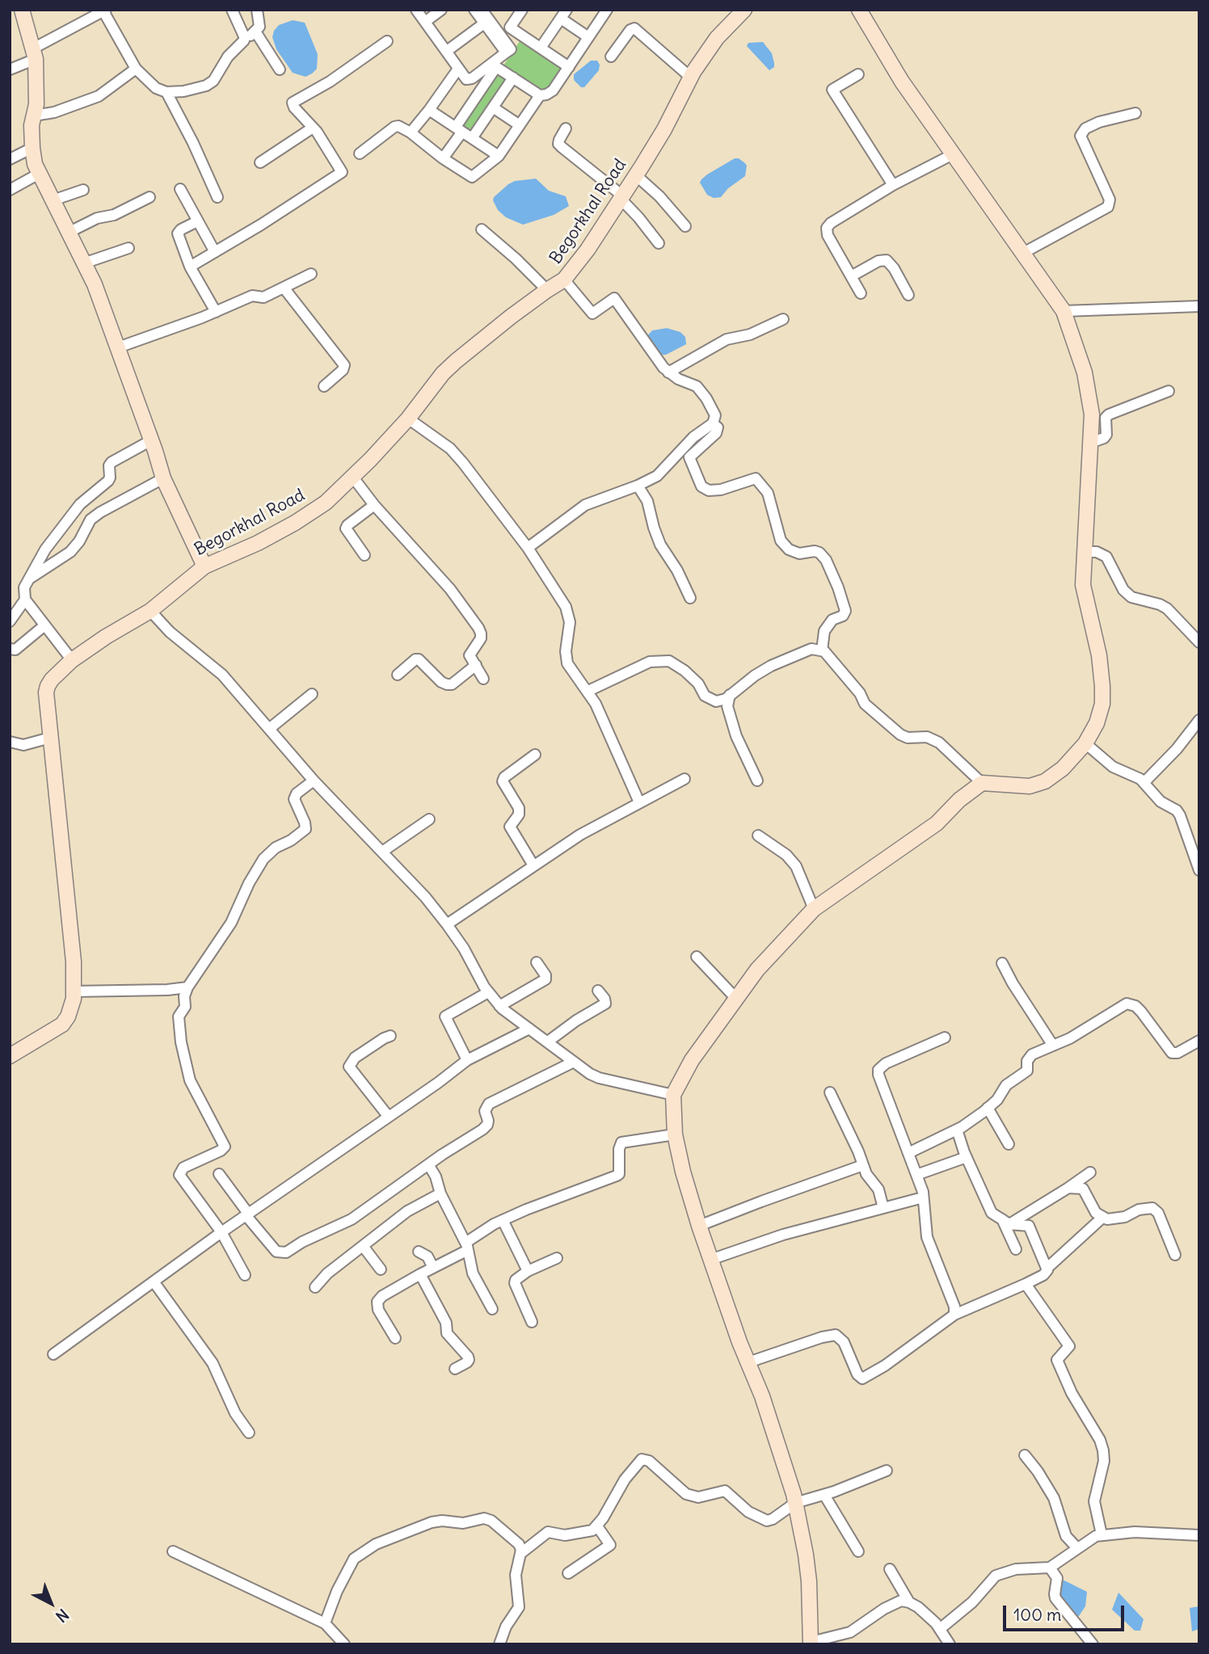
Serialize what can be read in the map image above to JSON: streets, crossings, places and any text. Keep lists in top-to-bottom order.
{
  "streets": {
    "street": ["Begorkhal Road"]
  },
  "scale_bar": "100 m",
  "north": "bottom right"
}
